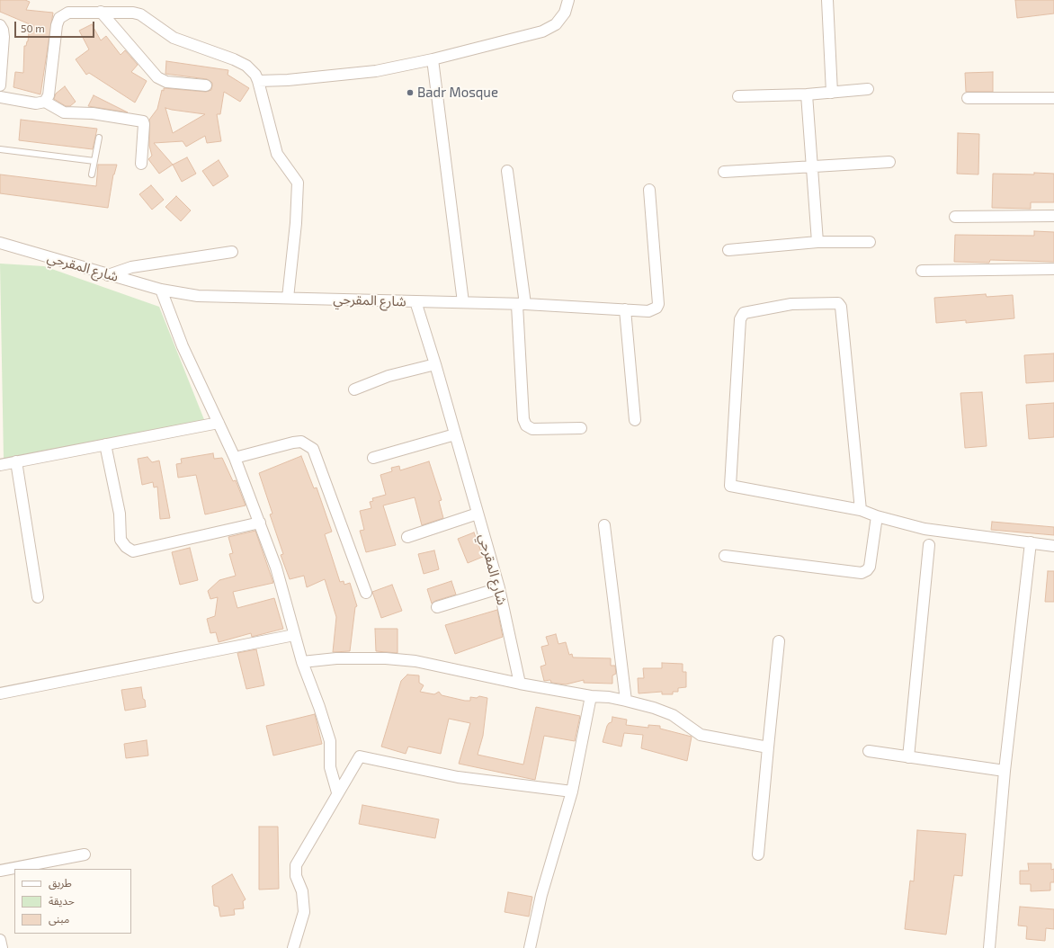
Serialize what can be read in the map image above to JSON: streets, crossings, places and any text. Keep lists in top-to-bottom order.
{
  "streets": {
    "street": ["شارع المقرحي"]
  },
  "places": ["Badr Mosque"],
  "legend": ["طريق", "حديقة", "مبنى"],
  "scale_bar": "50 m"
}
